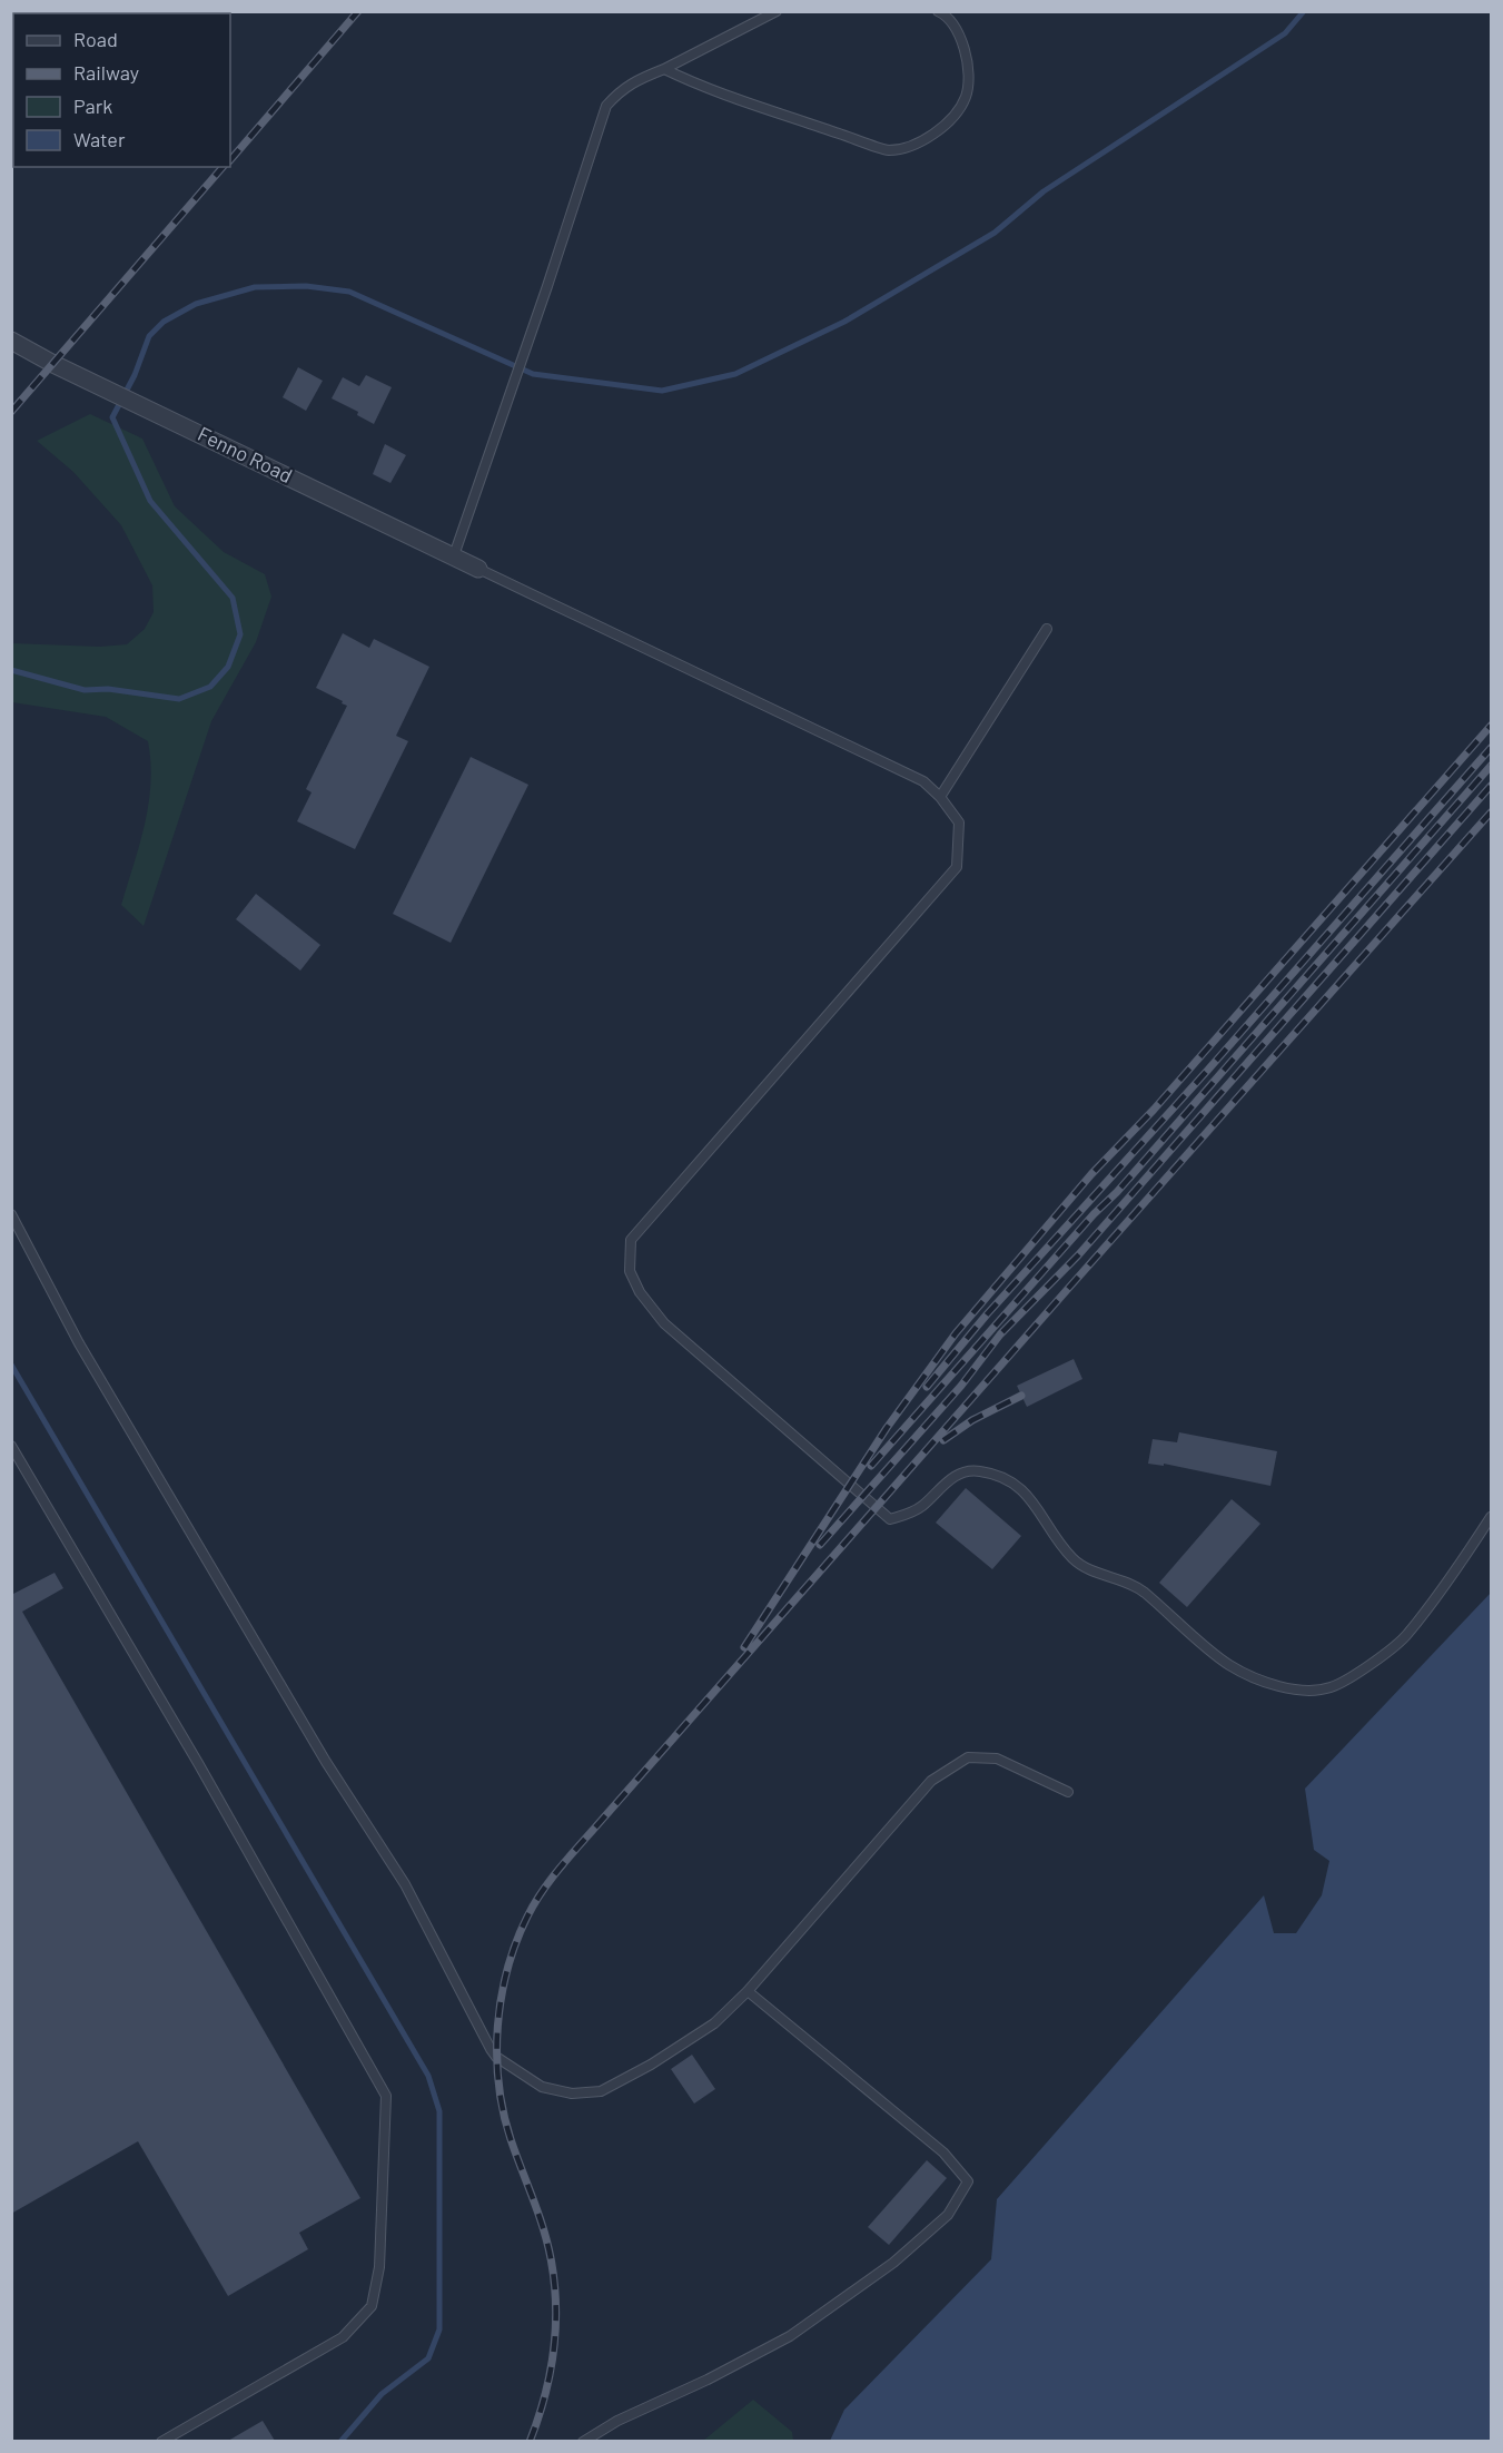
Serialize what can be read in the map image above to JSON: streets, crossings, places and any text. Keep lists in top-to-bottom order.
{
  "streets": {
    "street": ["Fenno Road"]
  },
  "legend": [
    "Road",
    "Railway",
    "Park",
    "Water"
  ]
}
